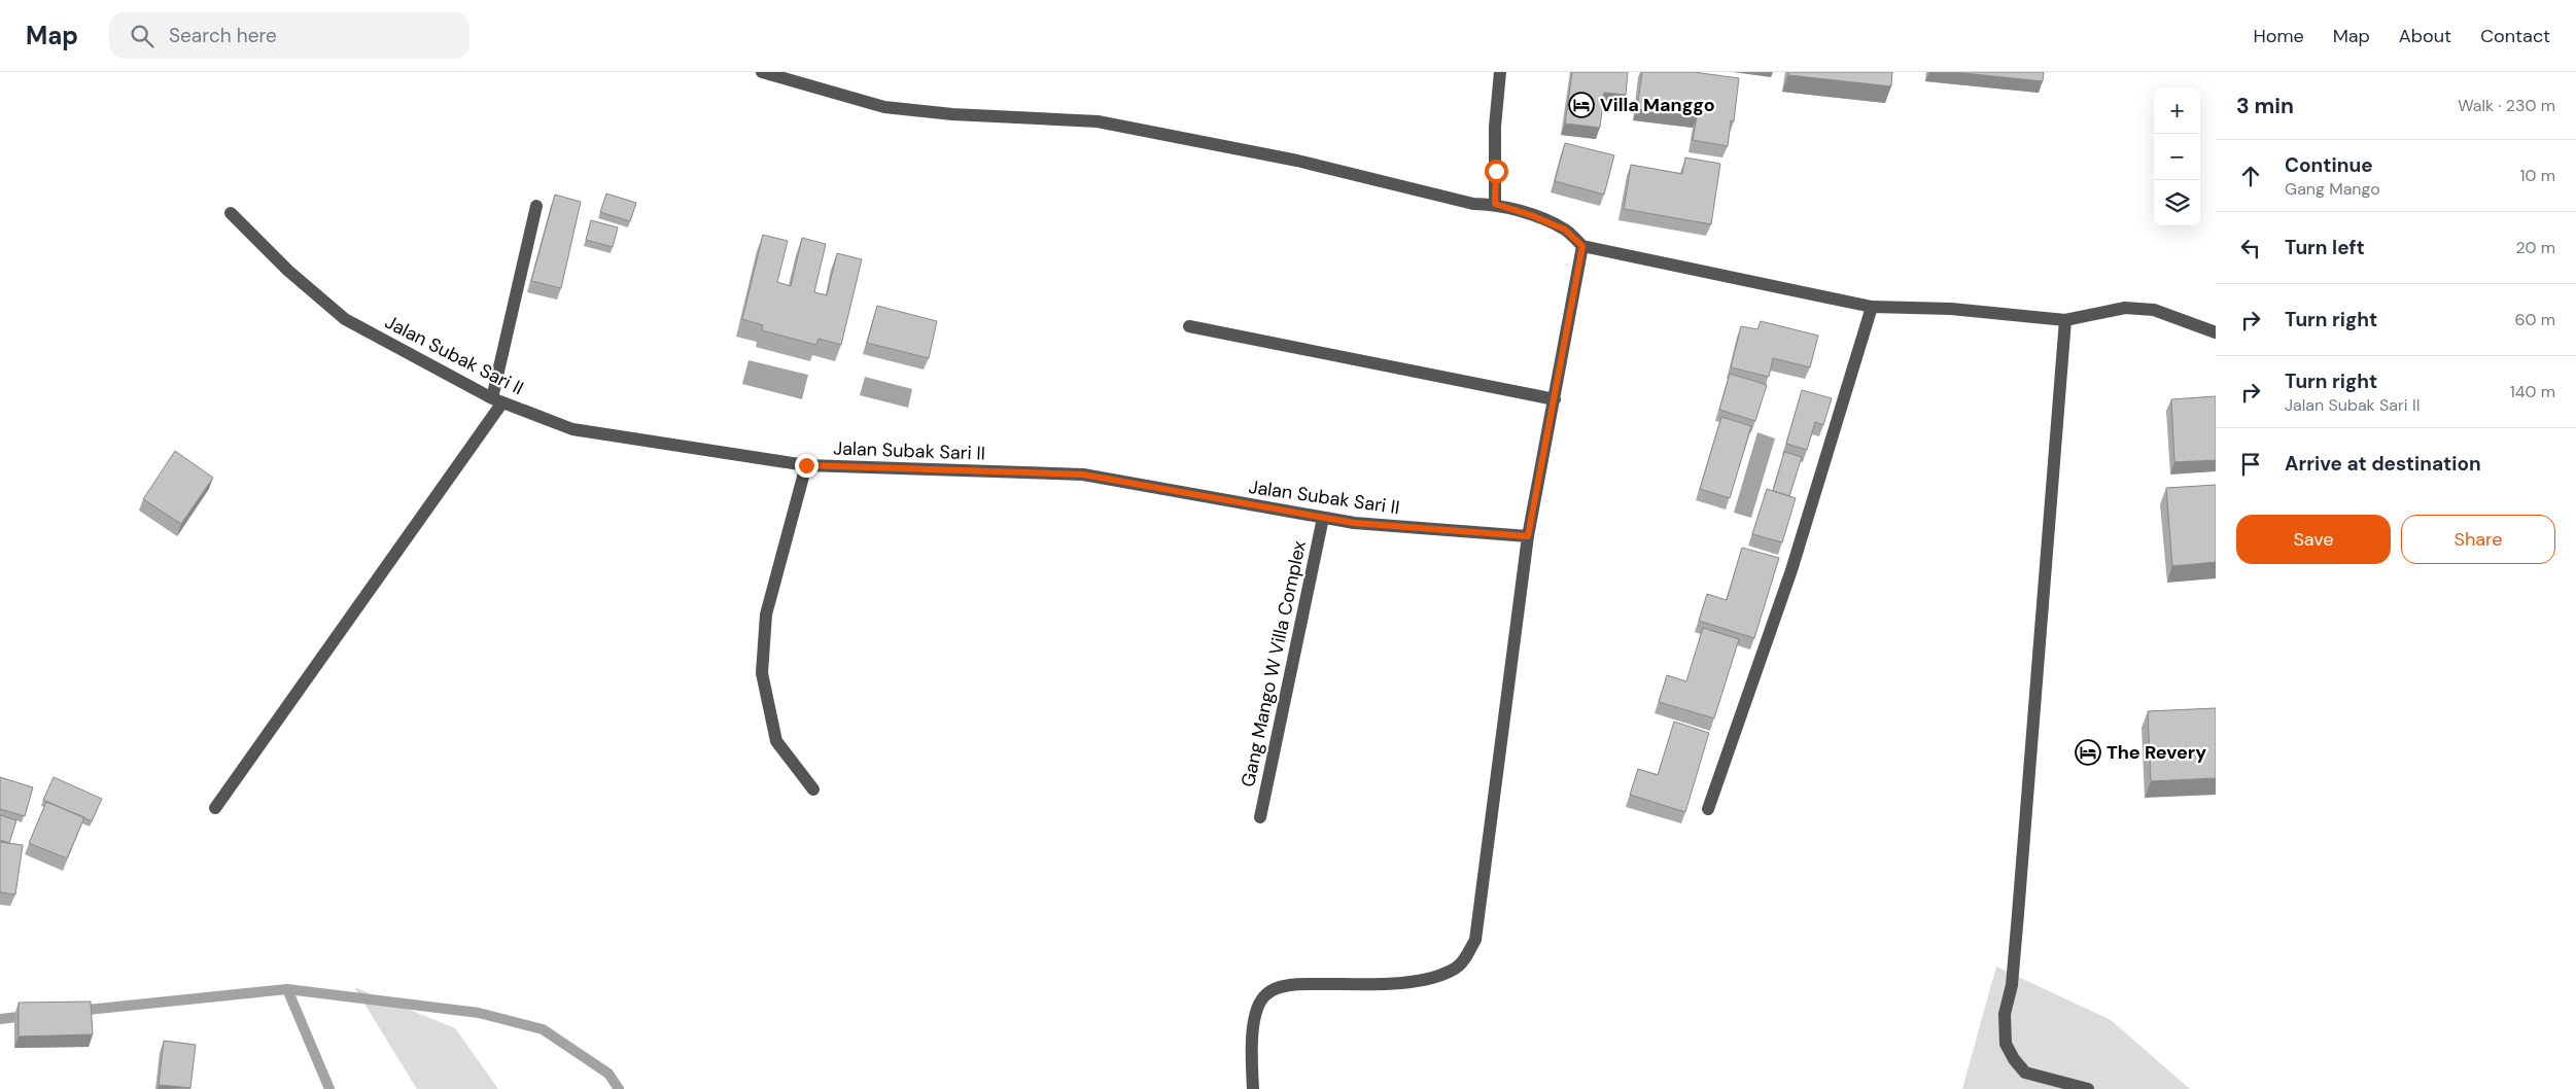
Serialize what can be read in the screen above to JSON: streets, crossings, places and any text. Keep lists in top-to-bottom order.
{
  "streets": {
    "street": ["Jalan Subak Sari II", "Gang Mango W Villa Complex"]
  },
  "crossings": [
    ["Jalan Subak Sari II", "Gang Mango W Villa Complex"]
  ],
  "places": {
    "hotel": ["Villa Manggo", "The Revery"]
  },
  "page": {
    "header": "Map",
    "search": "Search here",
    "nav": [
      "Home",
      "Map",
      "About",
      "Contact"
    ],
    "heading": ["3 min", "Walk · 230 m"],
    "map_buttons": ["+", "−"],
    "list": [
      ["Continue", "Gang Mango", "10 m"],
      ["Turn left", "20 m"],
      ["Turn right", "60 m"],
      ["Turn right", "Jalan Subak Sari II", "140 m"],
      "Arrive at destination"
    ],
    "buttons": ["Save", "Share"]
  }
}
